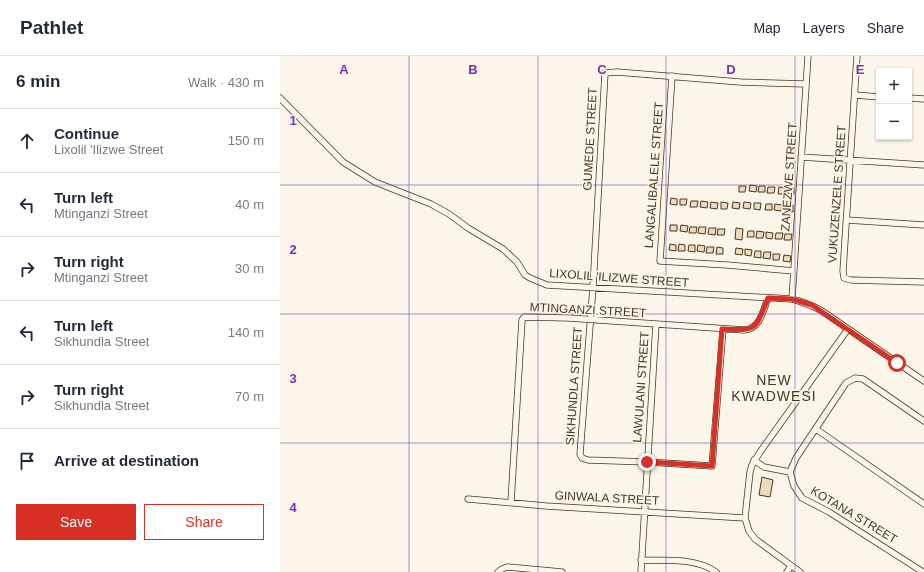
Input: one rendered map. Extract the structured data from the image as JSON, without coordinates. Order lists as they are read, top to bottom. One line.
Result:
{"streets":{"street":["GUMEDE STREET","LANGALIBALELE STREET","ZANEZWE STREET","VUKUZENZELE STREET","LIXOLIL 'ILIZWE STREET","MTINGANZI STREET","SIKHUNDLA STREET","LAWULANI STREET","GINWALA STREET","KOTANA STREET"]},"crossings":[["GUMEDE STREET","LANGALIBALELE STREET"],["GUMEDE STREET","ZANEZWE STREET"],["GUMEDE STREET","LIXOLIL 'ILIZWE STREET"],["GUMEDE STREET","SIKHUNDLA STREET"],["LANGALIBALELE STREET","ZANEZWE STREET"],["ZANEZWE STREET","LIXOLIL 'ILIZWE STREET"],["LIXOLIL 'ILIZWE STREET","MTINGANZI STREET"],["LIXOLIL 'ILIZWE STREET","SIKHUNDLA STREET"],["MTINGANZI STREET","SIKHUNDLA STREET"],["MTINGANZI STREET","LAWULANI STREET"],["MTINGANZI STREET","GINWALA STREET"],["SIKHUNDLA STREET","LAWULANI STREET"],["LAWULANI STREET","GINWALA STREET"]],"districts":["NEW KWADWESI"],"page":{"header":"Pathlet","nav":["Map","Layers","Share"],"heading":["6 min","Walk · 430 m"],"map_buttons":["+","−"],"list":[["Continue","Lixolil 'Ilizwe Street","150 m"],["Turn left","Mtinganzi Street","40 m"],["Turn right","Mtinganzi Street","30 m"],["Turn left","Sikhundla Street","140 m"],["Turn right","Sikhundla Street","70 m"],"Arrive at destination"],"buttons":["Save","Share"]},"grid":{"columns":["A","B","C","D","E"],"rows":["1","2","3","4"]}}
